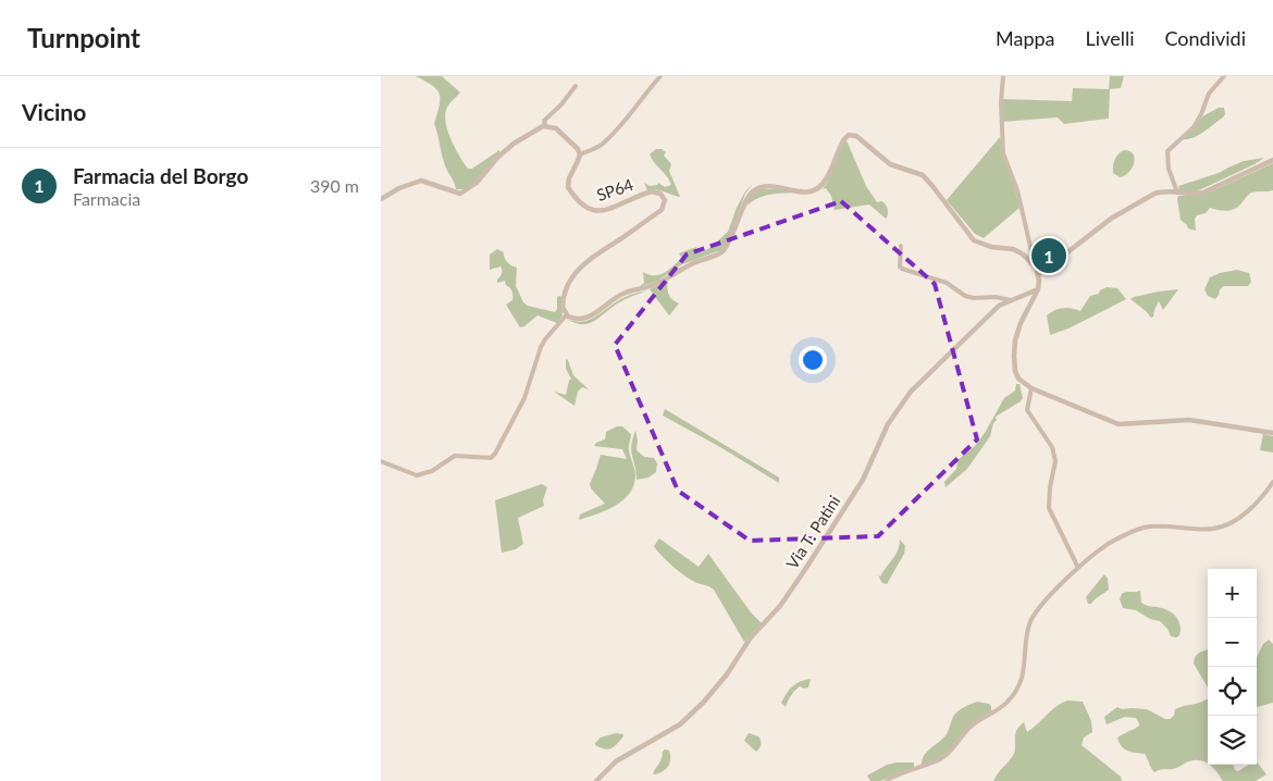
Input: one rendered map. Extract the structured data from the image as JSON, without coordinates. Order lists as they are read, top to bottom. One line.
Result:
{"streets":{"street":["SP64","Via T. Patini"]},"page":{"header":"Turnpoint","nav":["Mappa","Livelli","Condividi"],"heading":"Vicino","list":[{"mark":"1","name":"Farmacia del Borgo","note":"Farmacia","value":"390 m"}],"pins":"1","map_buttons":["+","−"]}}
